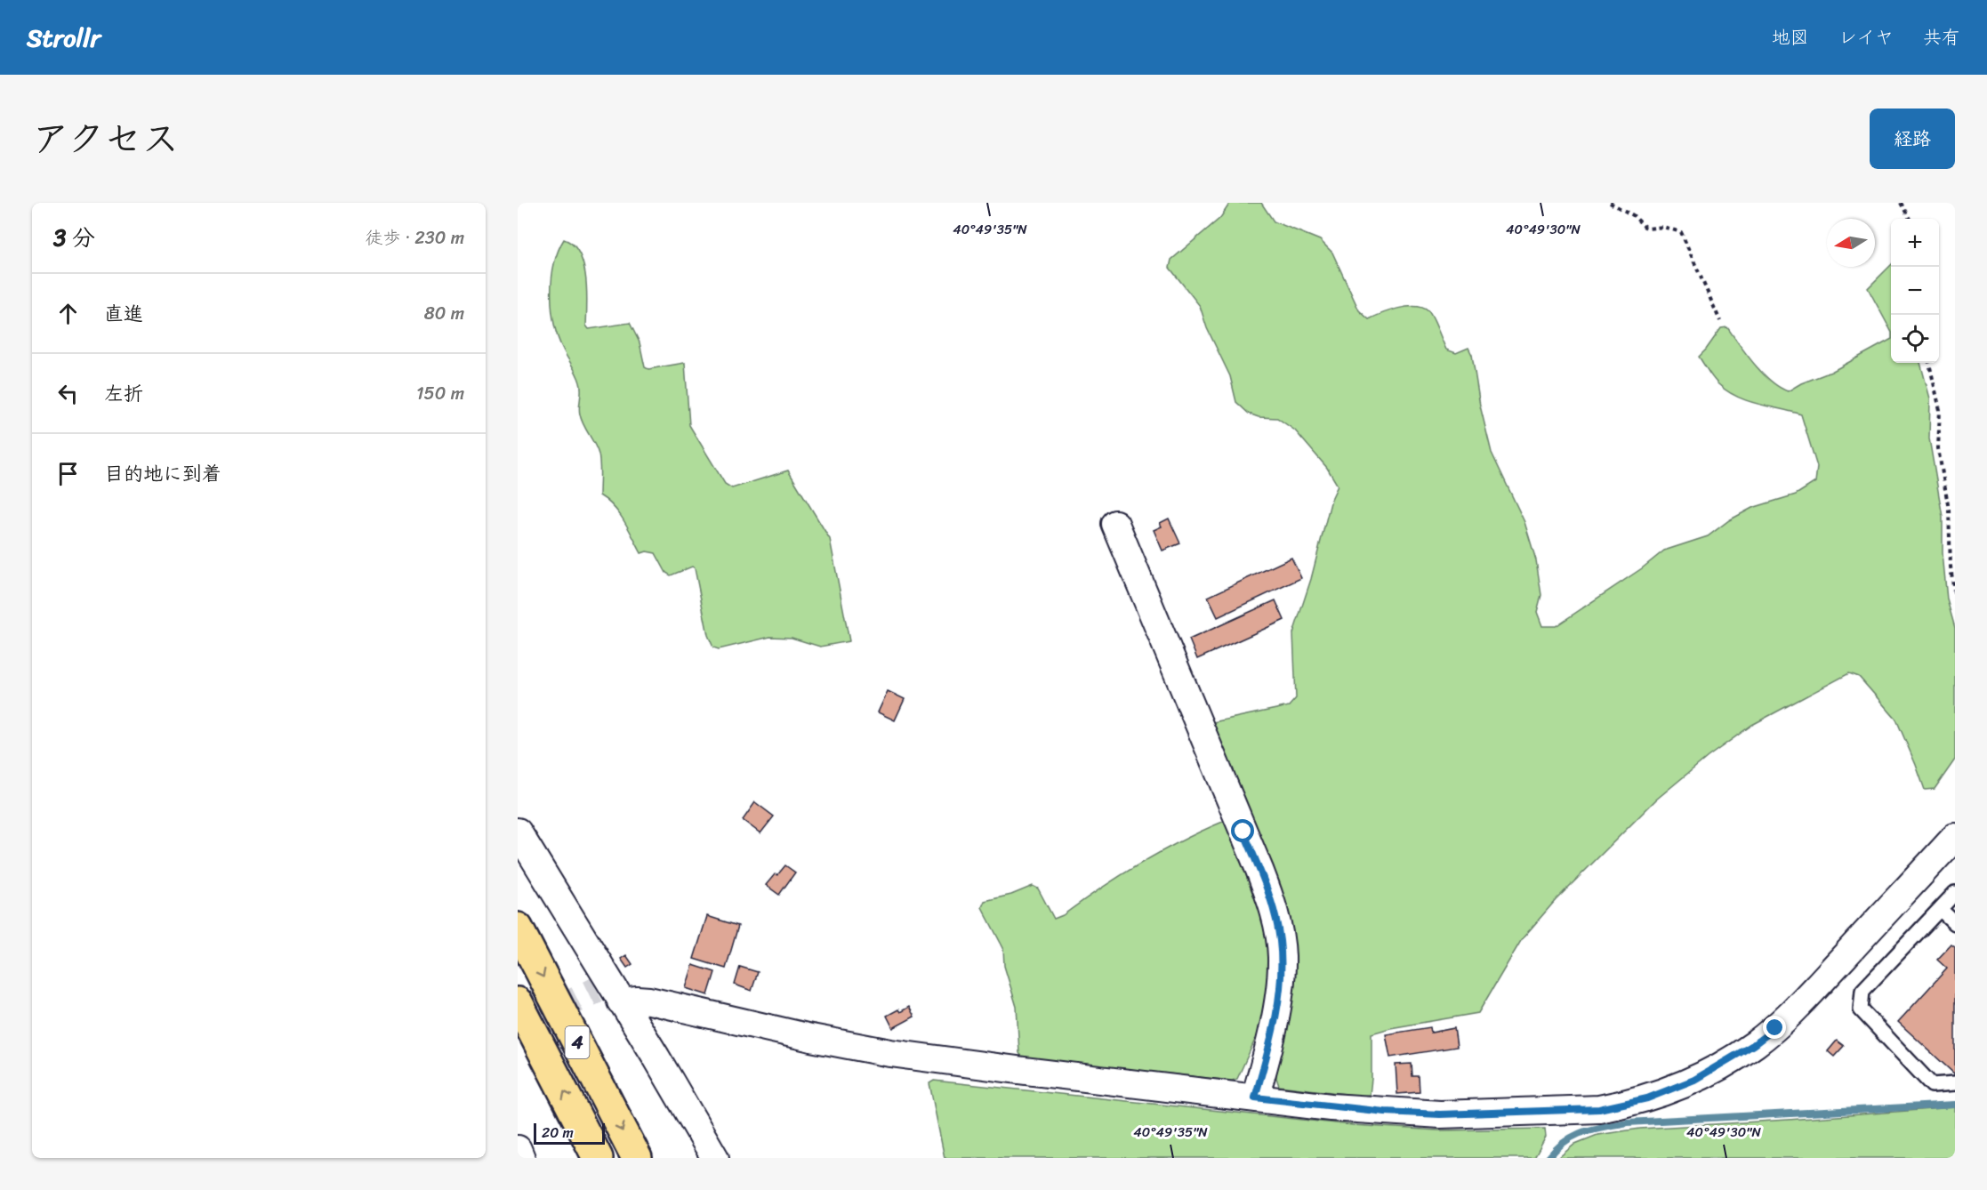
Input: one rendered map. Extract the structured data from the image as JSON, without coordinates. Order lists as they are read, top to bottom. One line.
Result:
{"streets":{"highway":["4"]},"scale_bar":"20 m","north":"left","page":{"header":"Strollr","nav":["地図","レイヤ","共有"],"title":"アクセス","buttons":"経路","heading":["3 分","徒歩 · 230 m"],"map_buttons":["+","−"],"list":[["直進","80 m"],["左折","150 m"],"目的地に到着"],"scale":"20 m"},"coordinates":["40°49'35\"N","40°49'30\"N"]}
